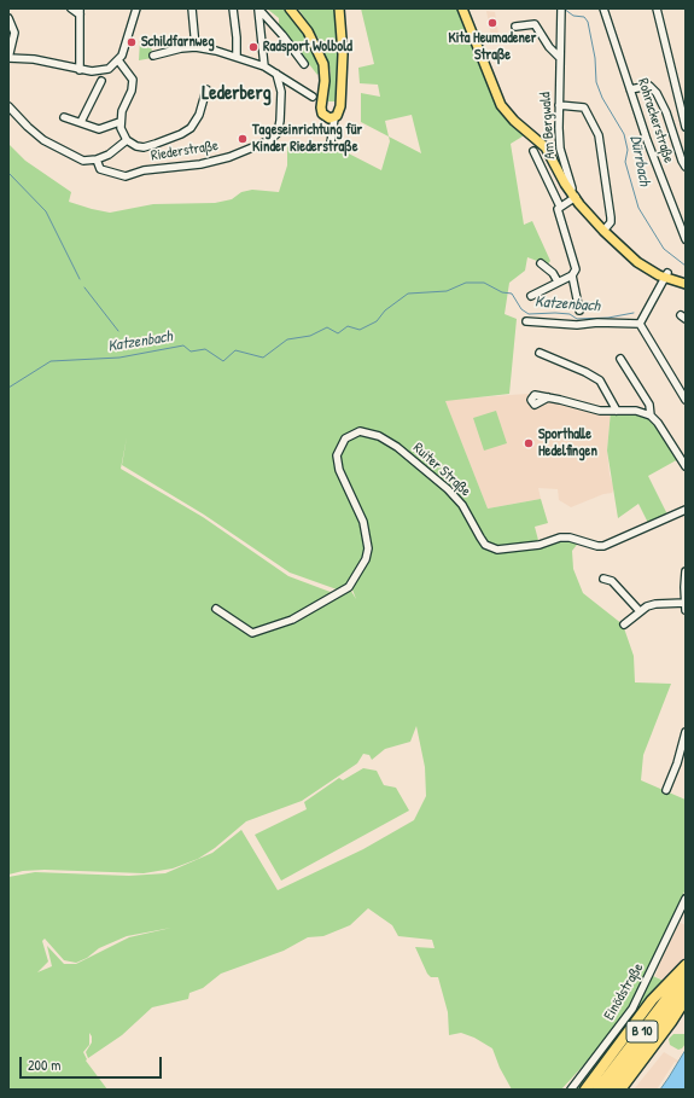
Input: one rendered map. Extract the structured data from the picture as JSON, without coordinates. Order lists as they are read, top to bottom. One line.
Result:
{"streets":{"highway":["B 10"],"street":["Rohrackerstraße","Am Bergwald","Riederstraße","Ruiter Straße","Einödstraße"]},"districts":["Lederberg"],"water":["Dürrbach","Katzenbach"],"places":["Kita Heumadener Straße","Schildfarnweg","Radsport Wolbold","Tageseinrichtung für Kinder Riederstraße","Sporthalle Hedelfingen"],"scale_bar":"200 m"}
